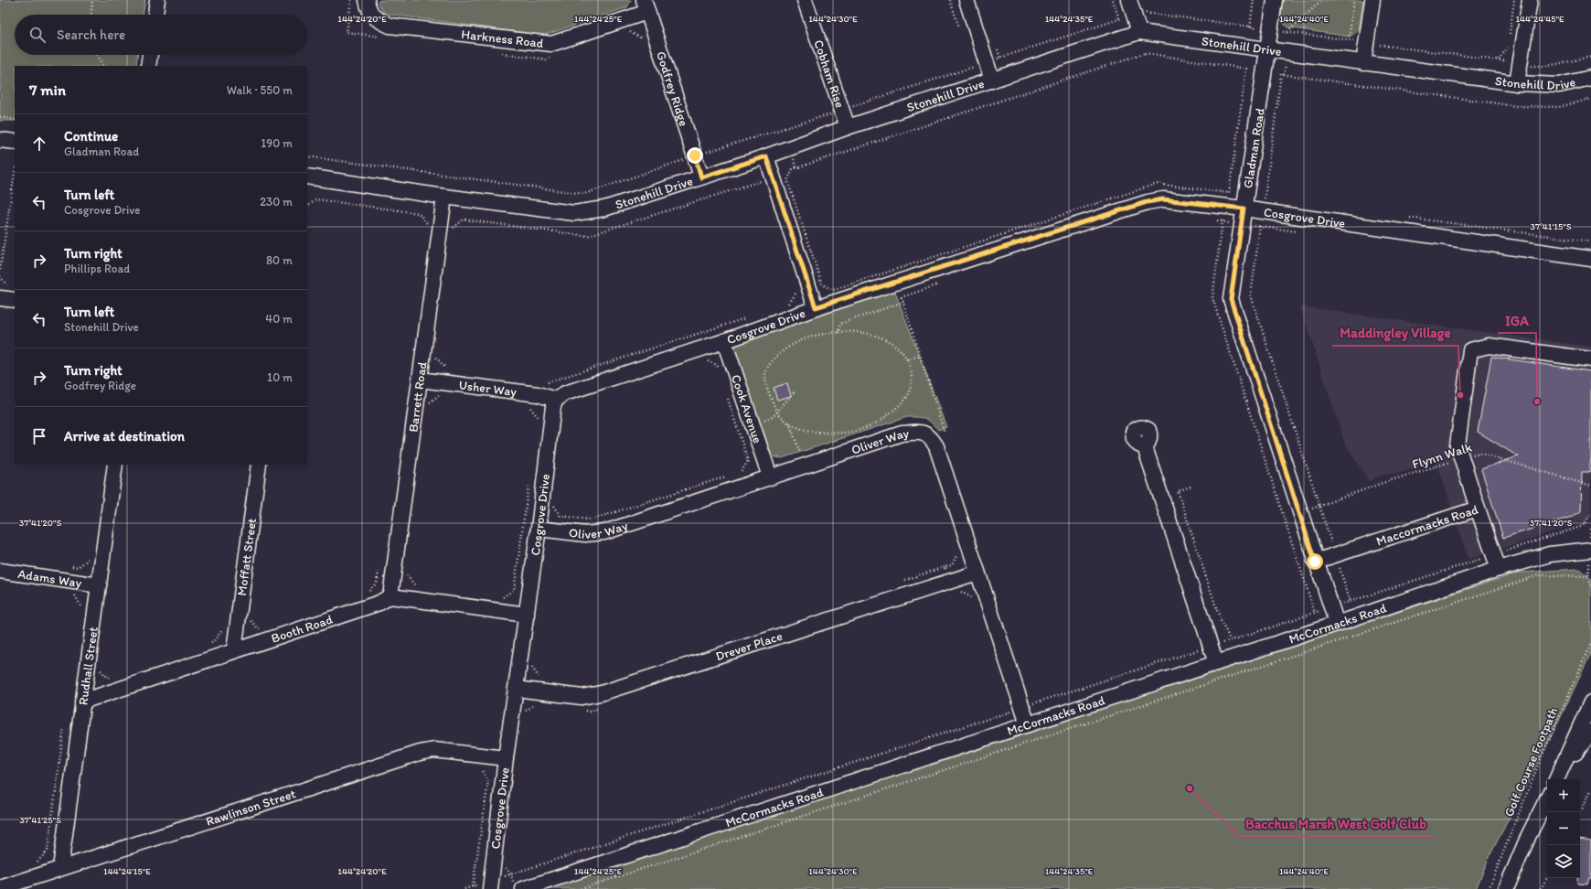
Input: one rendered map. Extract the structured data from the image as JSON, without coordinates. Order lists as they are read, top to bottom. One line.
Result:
{"streets":{"street":["Harkness Road","Stonehill Drive","Cobham Rise","Godfrey Ridge","Gladman Road","Cosgrove Drive","Usher Way","Barrett Road","Cook Avenue","Oliver Way","Maccormacks Road","Moffatt Street","Adams Way","McCormacks Road","Booth Road","Drever Place","Rudhall Street","Rawlinson Street"],"path":["Flynn Walk","Golf Course Footpath"]},"crossings":[["Harkness Road","Godfrey Ridge"],["Stonehill Drive","Cobham Rise"],["Stonehill Drive","Godfrey Ridge"],["Stonehill Drive","Gladman Road"],["Stonehill Drive","Barrett Road"],["Gladman Road","Cosgrove Drive"],["Gladman Road","Flynn Walk"],["Gladman Road","Maccormacks Road"],["Gladman Road","McCormacks Road"],["Cosgrove Drive","Usher Way"],["Cosgrove Drive","Cook Avenue"],["Cosgrove Drive","Oliver Way"],["Cosgrove Drive","Drever Place"],["Cosgrove Drive","Rawlinson Street"],["Usher Way","Barrett Road"],["Barrett Road","Booth Road"],["Cook Avenue","Oliver Way"],["Oliver Way","McCormacks Road"],["Oliver Way","Drever Place"],["Maccormacks Road","McCormacks Road"],["Moffatt Street","Booth Road"],["Adams Way","Rudhall Street"],["Booth Road","Rudhall Street"],["Rudhall Street","Rawlinson Street"]],"places":["Maddingley Village","IGA","Bacchus Marsh West Golf Club"],"page":{"search":"Search here","heading":["7 min","Walk · 550 m"],"list":[["Continue","Gladman Road","190 m"],["Turn left","Cosgrove Drive","230 m"],["Turn right","Phillips Road","80 m"],["Turn left","Stonehill Drive","40 m"],["Turn right","Godfrey Ridge","10 m"],"Arrive at destination"],"map_buttons":["+","−"]},"coordinates":["144°24'20\"E","144°24'25\"E","144°24'30\"E","144°24'35\"E","144°24'40\"E","144°24'45\"E","37°41'15\"S","37°41'20\"S","37°41'25\"S","144°24'15\"E"]}
